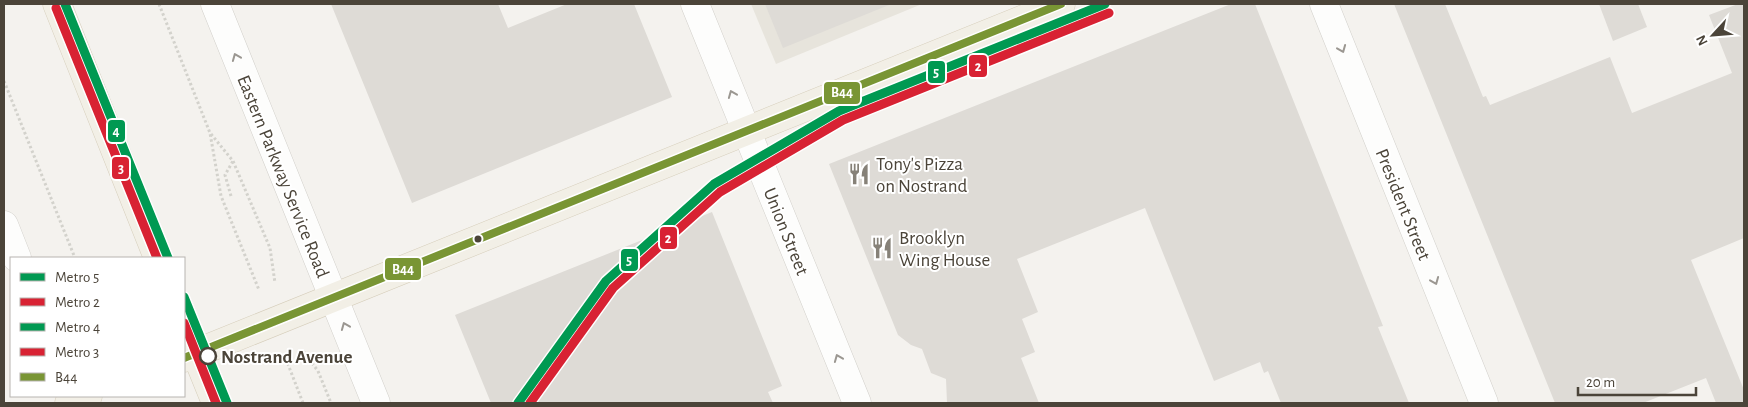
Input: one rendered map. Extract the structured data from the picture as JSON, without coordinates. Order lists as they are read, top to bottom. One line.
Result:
{"streets":{"street":["Eastern Parkway Service Road","President Street","Union Street"]},"one_way":["Eastern Parkway Service Road","President Street","Union Street"],"places":{"restaurant":["Tony's Pizza on Nostrand","Brooklyn Wing House"],"other":["Nostrand Avenue"]},"lines":["metro line 5","metro line 4","transit line B44","metro line 3","metro line 2"],"legend":["Metro 5","Metro 2","Metro 4","Metro 3","B44"],"scale_bar":"20 m","north":"bottom left"}
